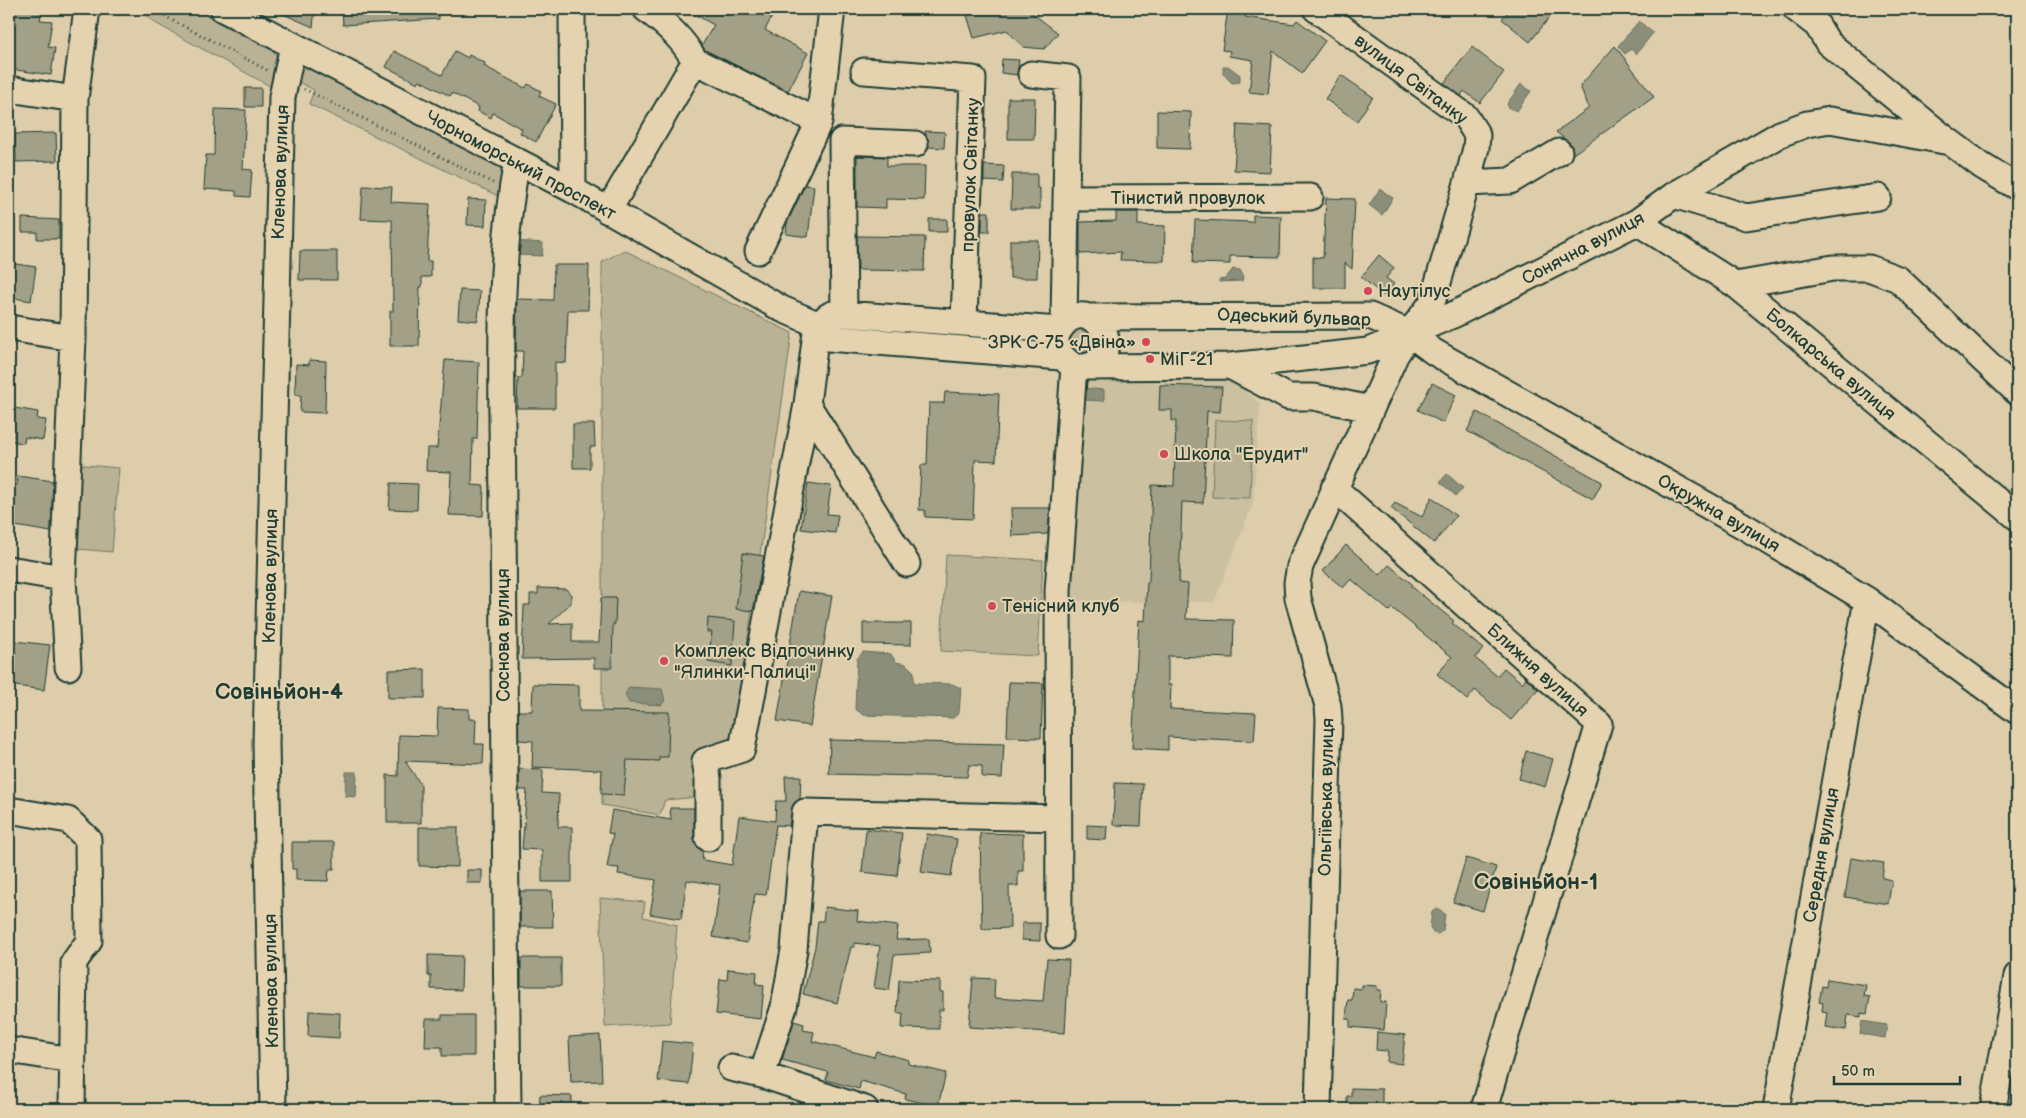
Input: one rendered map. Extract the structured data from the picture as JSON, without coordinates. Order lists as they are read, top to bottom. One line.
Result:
{"streets":{"street":["вулиця Світанку","Чорноморський проспект","Кленова вулиця","провулок Світанку","Тінистий провулок","Сонячна вулиця","Одеський бульвар","Болкарська вулиця","Окружна вулиця","Соснова вулиця","Ближня вулиця","Ольгіївська вулиця","Середня вулиця"]},"crossings":[["вулиця Світанку","Сонячна вулиця"],["вулиця Світанку","Одеський бульвар"],["вулиця Світанку","Окружна вулиця"],["вулиця Світанку","Ольгіївська вулиця"],["Чорноморський проспект","Кленова вулиця"],["Чорноморський проспект","Одеський бульвар"],["Чорноморський проспект","Соснова вулиця"],["провулок Світанку","Одеський бульвар"],["Сонячна вулиця","Одеський бульвар"],["Сонячна вулиця","Болкарська вулиця"],["Сонячна вулиця","Окружна вулиця"],["Сонячна вулиця","Ольгіївська вулиця"],["Одеський бульвар","Окружна вулиця"],["Одеський бульвар","Ольгіївська вулиця"],["Окружна вулиця","Ольгіївська вулиця"],["Окружна вулиця","Середня вулиця"],["Ближня вулиця","Ольгіївська вулиця"]],"districts":["Совіньйон-4","Совіньйон-1"],"places":["Наутілус","ЗРК С-75 «Двіна»","МіГ-21","Школа \"Ерудит\"","Тенісний клуб","Комплекс Відпочинку \"Ялинки-Палиці\""],"scale_bar":"50 m"}
